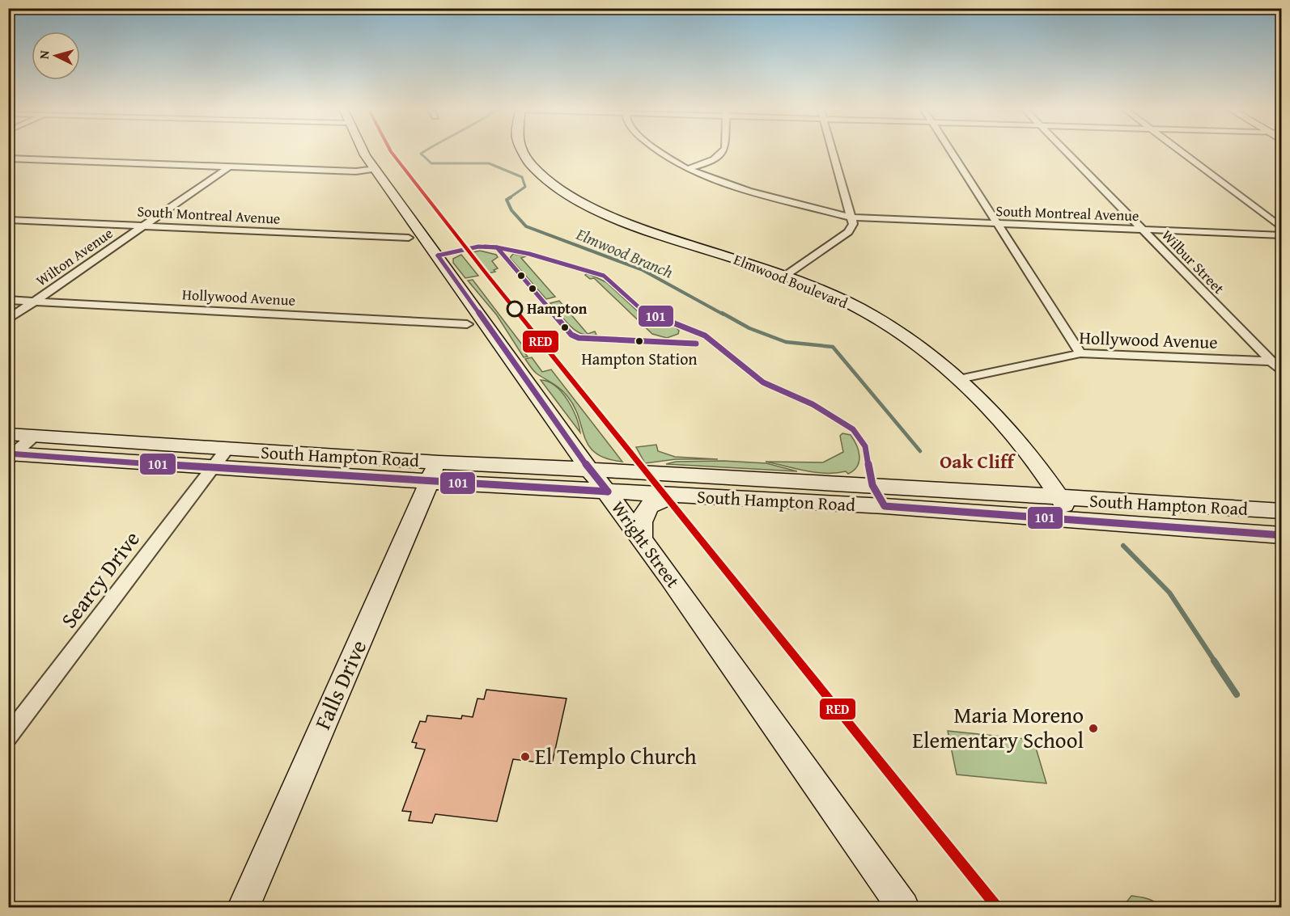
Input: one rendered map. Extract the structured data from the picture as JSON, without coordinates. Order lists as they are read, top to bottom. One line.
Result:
{"streets":{"street":["South Montreal Avenue","Wilton Avenue","Wilbur Street","Elmwood Boulevard","Hollywood Avenue","South Hampton Road","Wright Street","Searcy Drive","Falls Drive"]},"crossings":[["South Montreal Avenue","Wilton Avenue"],["South Montreal Avenue","Wilbur Street"],["Wilton Avenue","Hollywood Avenue"],["Wilbur Street","Hollywood Avenue"],["Elmwood Boulevard","Hollywood Avenue"],["Elmwood Boulevard","South Hampton Road"],["South Hampton Road","Wright Street"],["South Hampton Road","Searcy Drive"],["South Hampton Road","Falls Drive"]],"districts":["Oak Cliff"],"water":["Elmwood Branch"],"places":["Hampton","Hampton Station","Maria Moreno Elementary School","El Templo Church"],"lines":["transit line RED","transit line 101"],"north":"left"}
